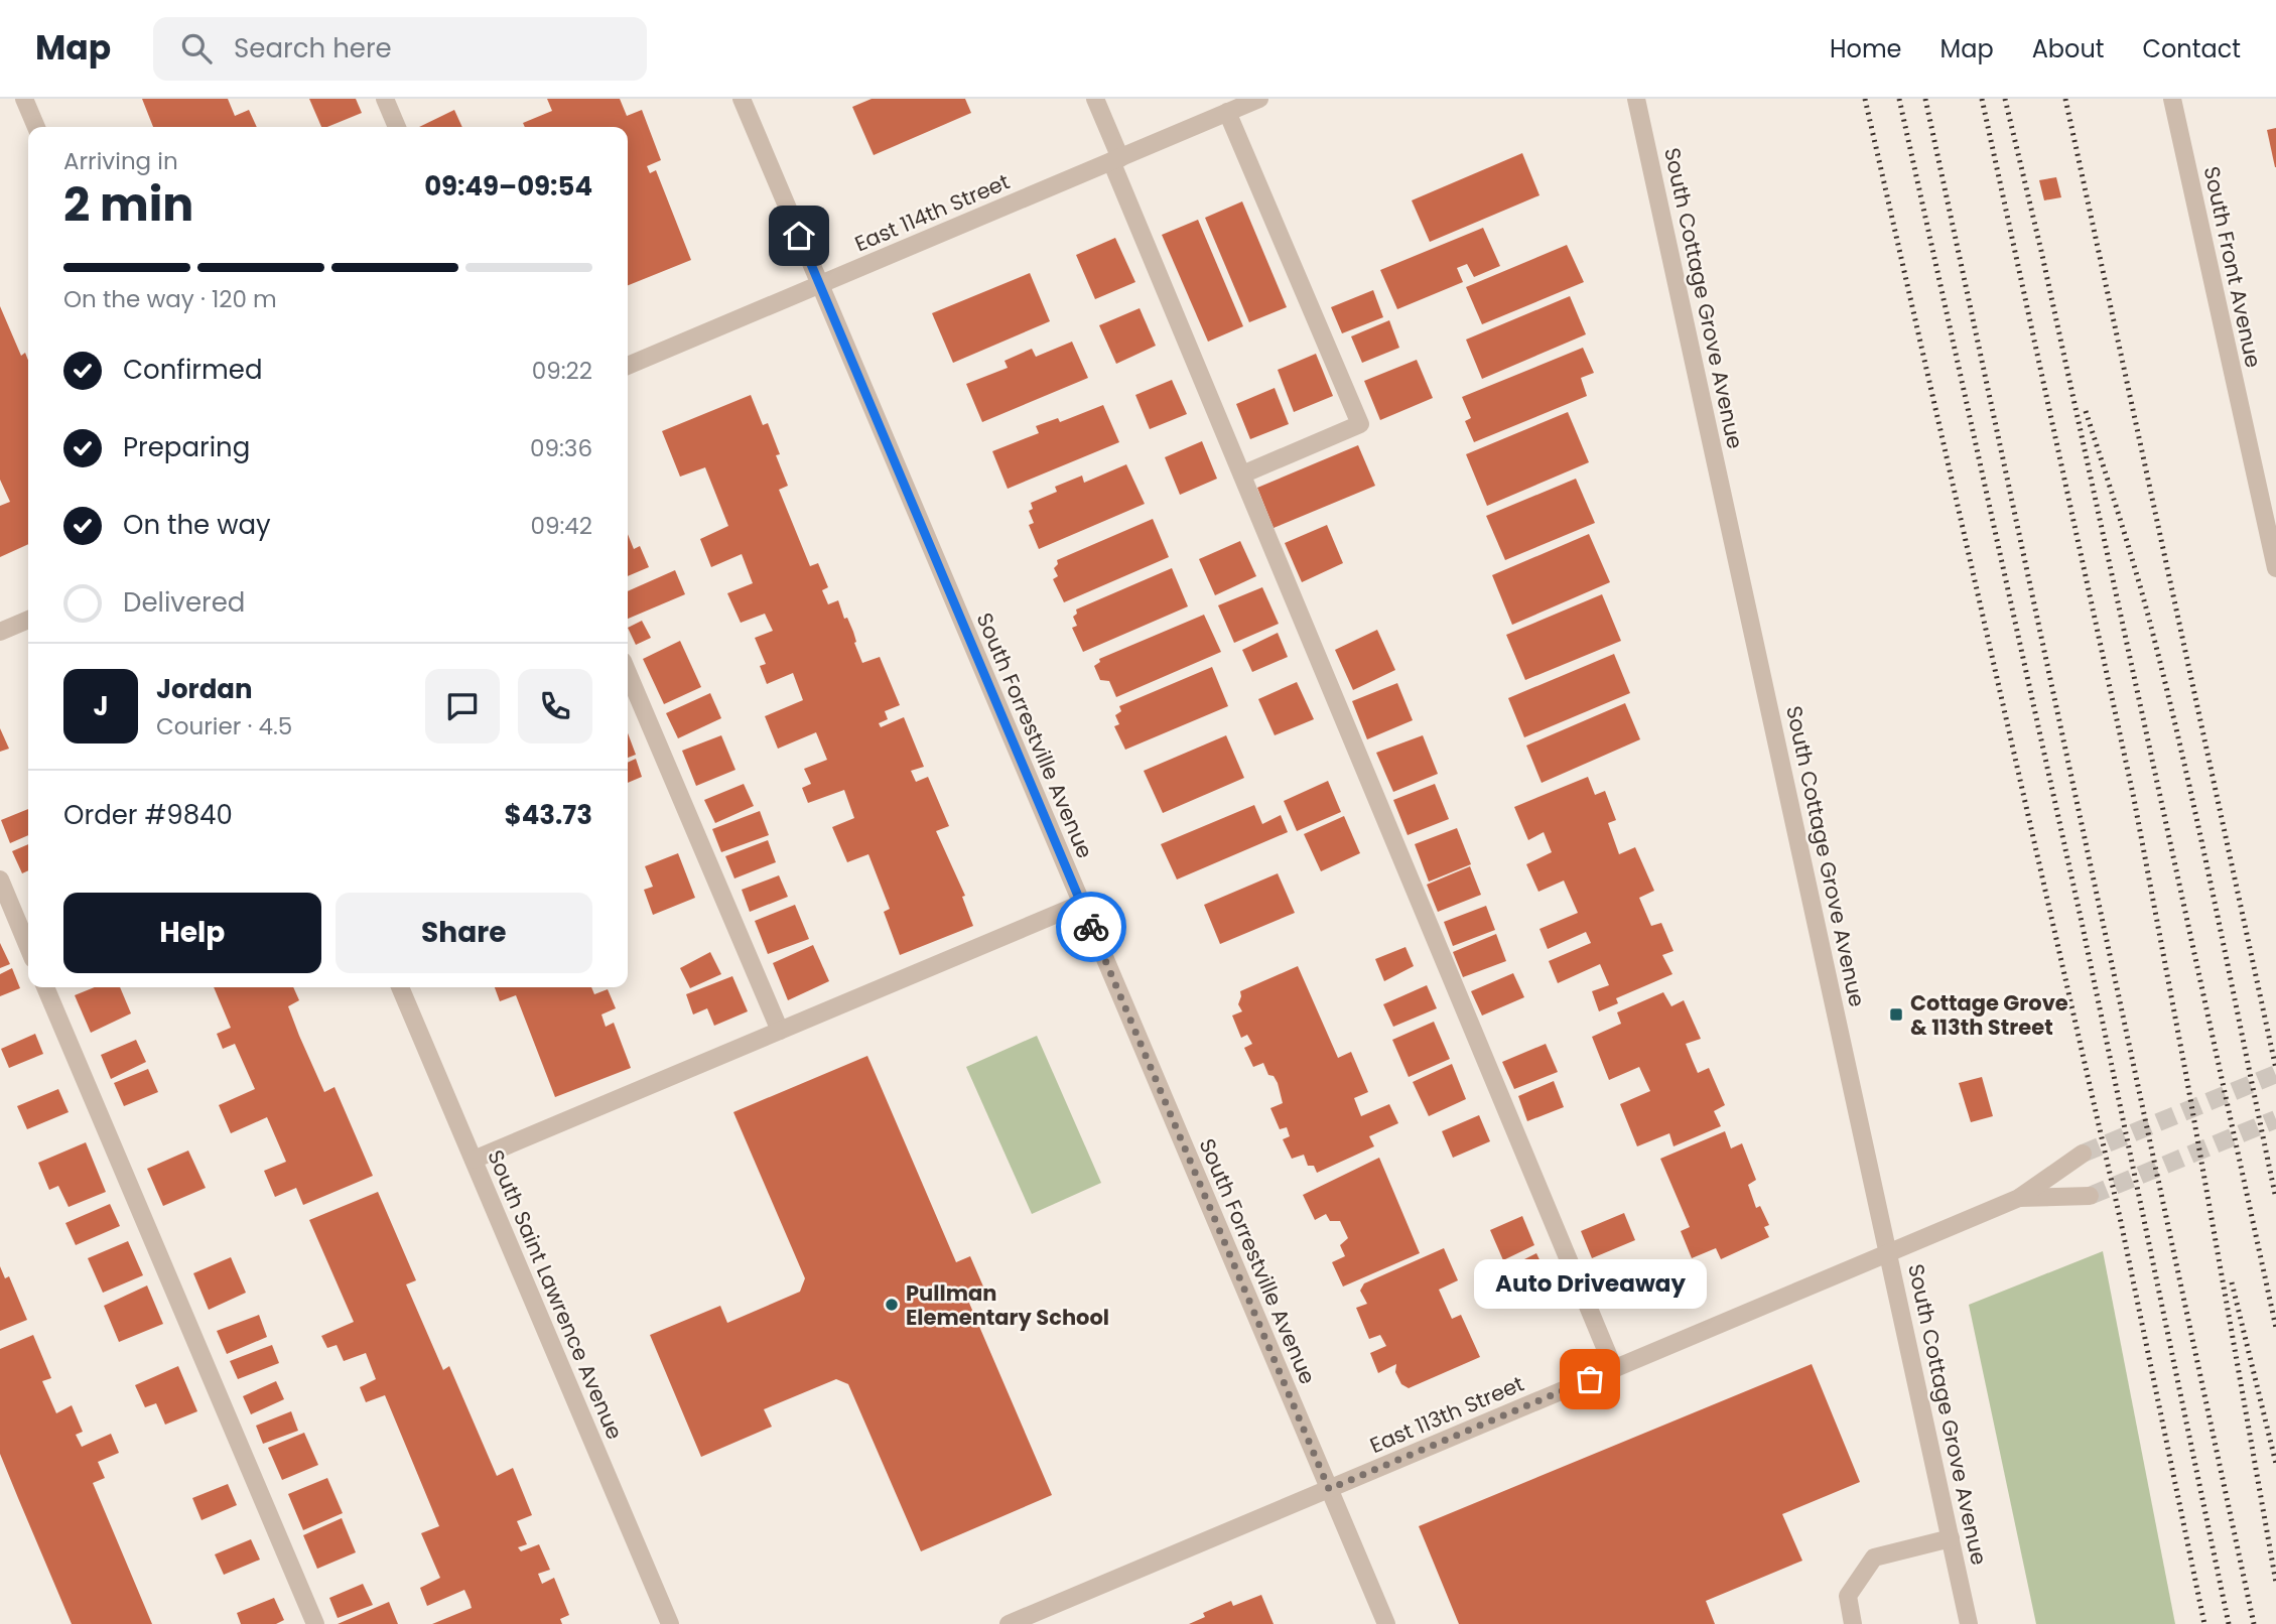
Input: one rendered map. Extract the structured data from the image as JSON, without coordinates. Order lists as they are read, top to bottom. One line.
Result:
{"streets":{"street":["East 114th Street","South Front Avenue","South Cottage Grove Avenue","South Forrestville Avenue","South Saint Lawrence Avenue","East 113th Street"]},"crossings":[["East 114th Street","South Forrestville Avenue"],["South Cottage Grove Avenue","East 113th Street"],["South Forrestville Avenue","East 113th Street"]],"places":{"transit":["Cottage Grove & 113th Street"],"other":["Pullman Elementary School","Auto Driveaway"]},"page":{"header":"Map","search":"Search here","nav":["Home","Map","About","Contact"],"heading":["2 min","Arriving in","09:49–09:54"],"panel":["Jordan","Courier · 4.5","Order #9840","$43.73"],"bar":"On the way · 120 m","list":[["Confirmed","09:22"],["Preparing","09:36"],["On the way","09:42"],"Delivered"],"round":"J","buttons":["Help","Share"],"bubble":"Auto Driveaway"}}
